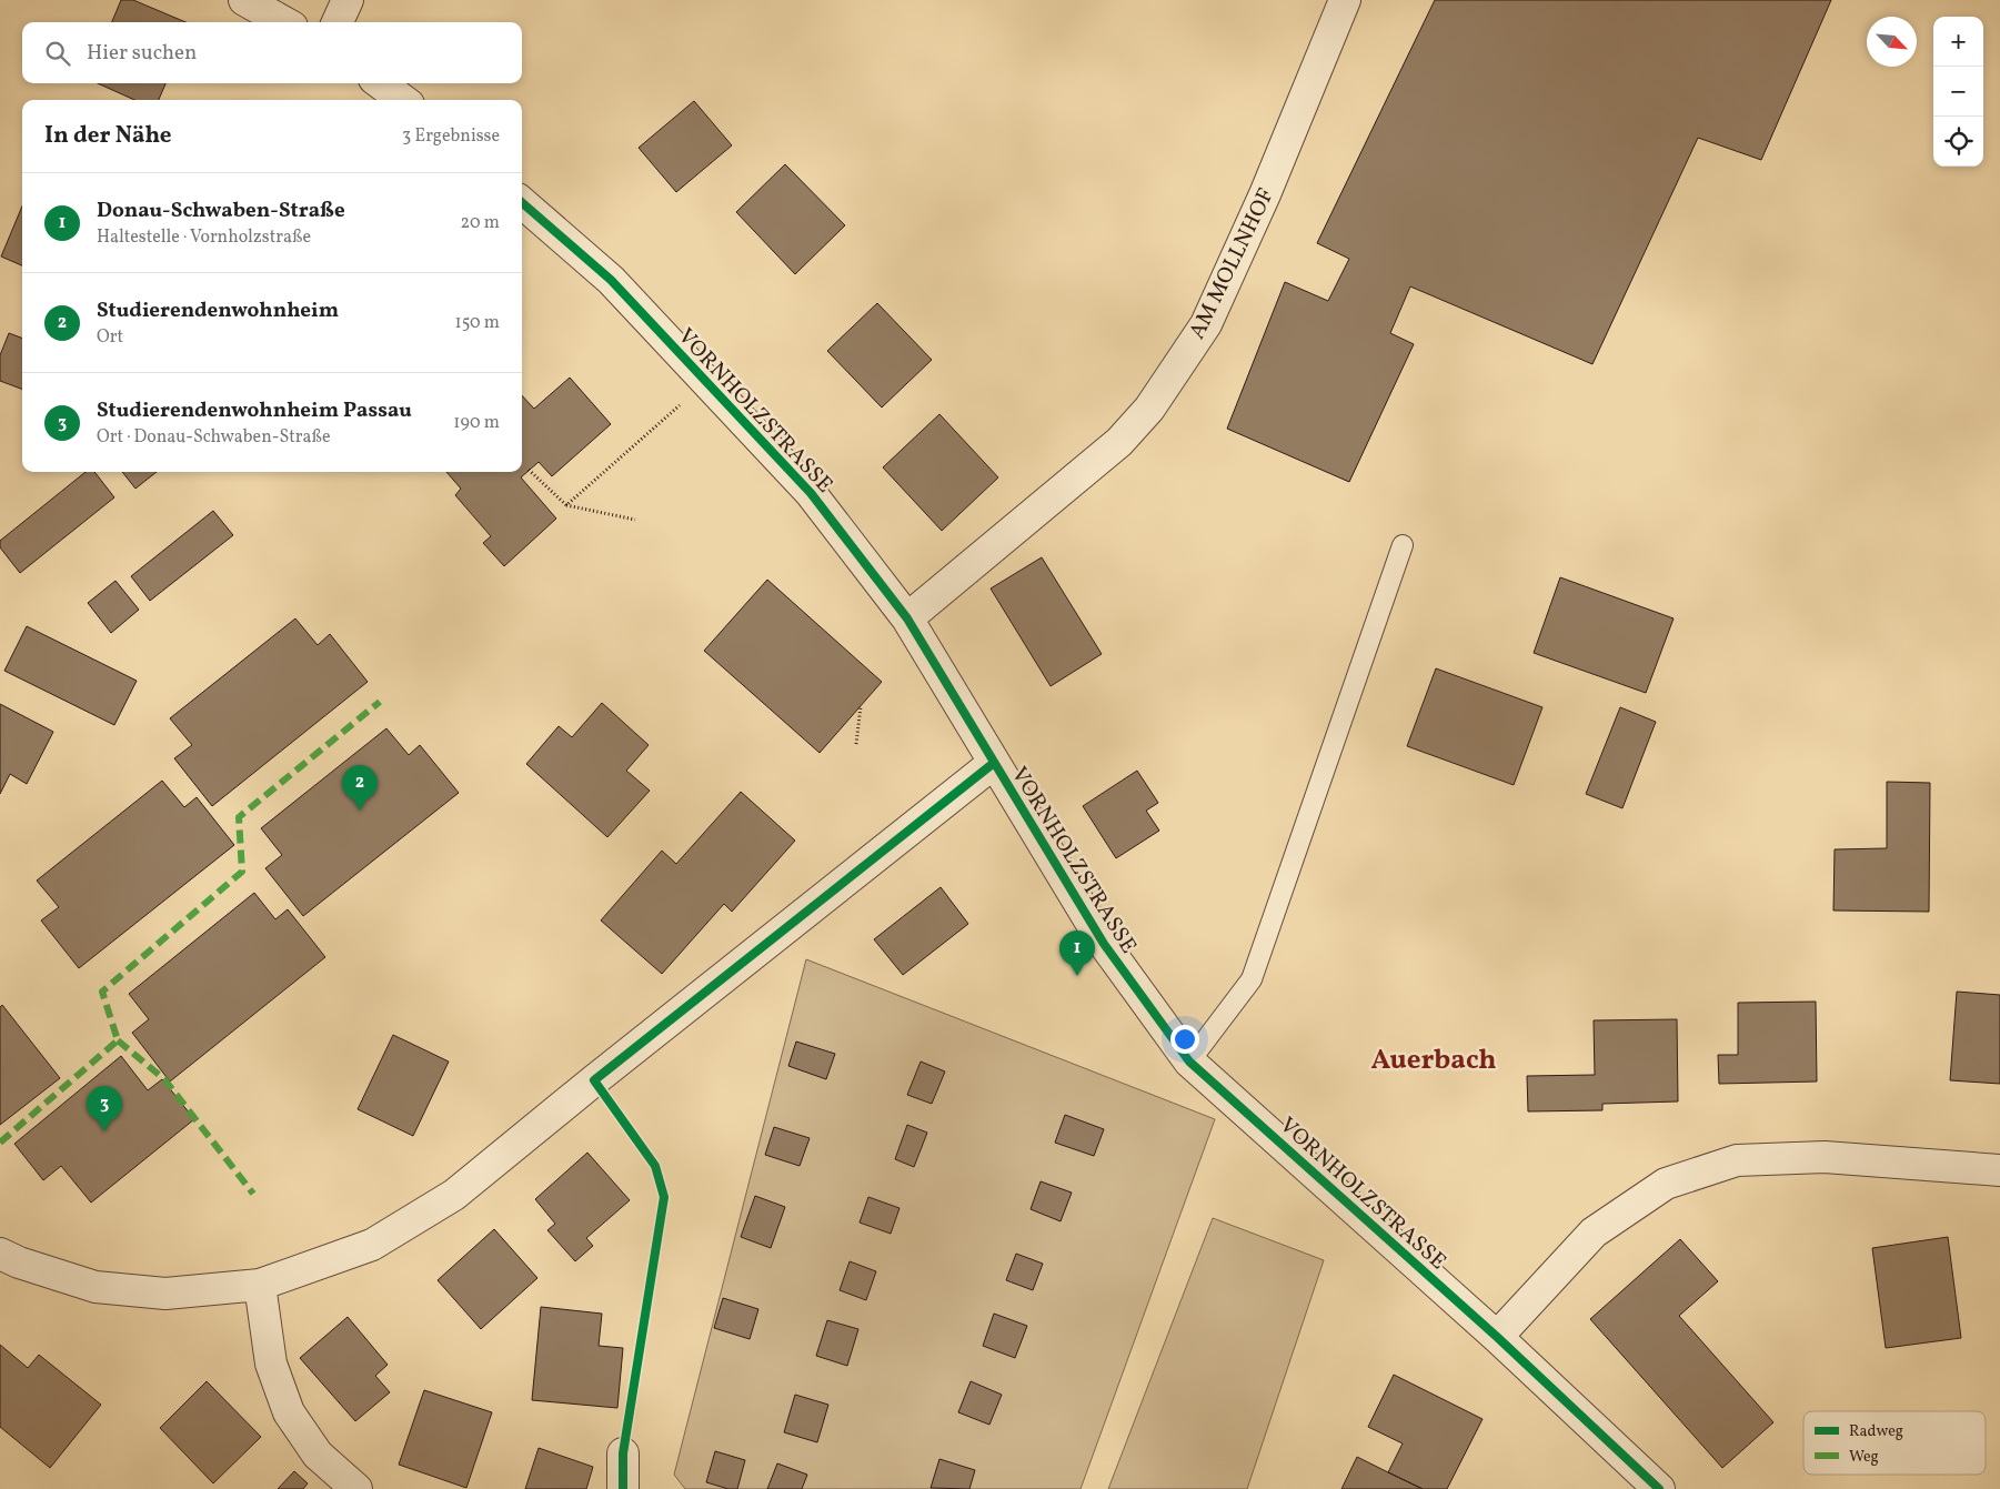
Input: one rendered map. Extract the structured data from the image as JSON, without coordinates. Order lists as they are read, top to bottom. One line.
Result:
{"streets":{"street":["AM MOLLNHOF","VORNHOLZSTRASSE"]},"crossings":[["AM MOLLNHOF","VORNHOLZSTRASSE"]],"districts":["Auerbach"],"legend":["Radweg","Weg"],"north":"bottom right","page":{"map_buttons":["+","−"],"search":"Hier suchen","heading":["In der Nähe","3 Ergebnisse"],"list":[{"mark":"1","name":"Donau-Schwaben-Straße","note":"Haltestelle · Vornholzstraße","value":"20 m"},{"mark":"2","name":"Studierendenwohnheim","note":"Ort","value":"150 m"},{"mark":"3","name":"Studierendenwohnheim Passau","note":"Ort · Donau-Schwaben-Straße","value":"190 m"}],"pins":["2","1","3"]}}
